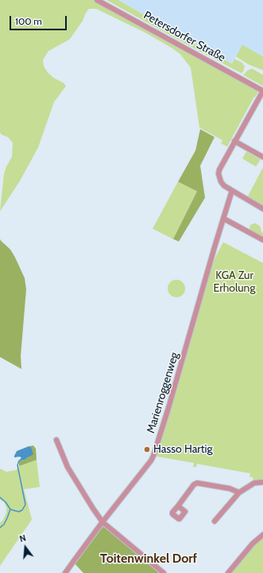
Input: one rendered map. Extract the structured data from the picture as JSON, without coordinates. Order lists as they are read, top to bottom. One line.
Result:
{"streets":{"street":["Petersdorfer Straße","Marienroggenweg"]},"districts":["Toitenwinkel Dorf"],"parks":["KGA Zur Erholung"],"places":["Hasso Hartig"],"scale_bar":"100 m","north":"top"}
